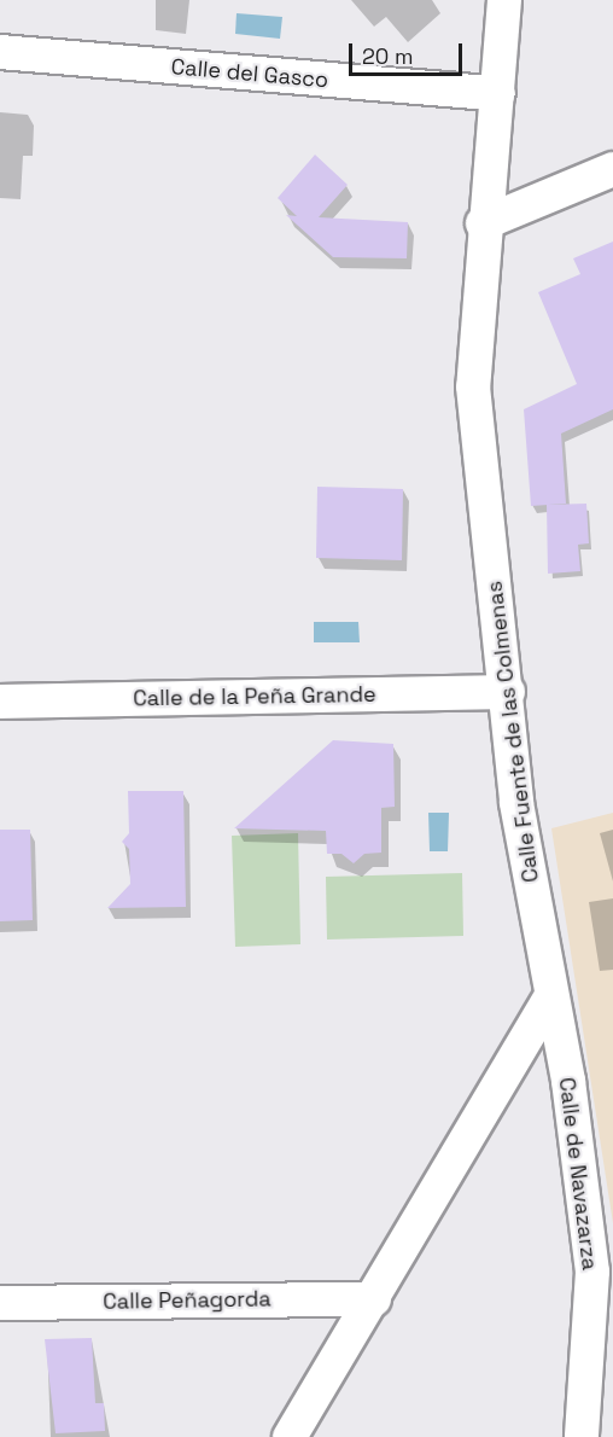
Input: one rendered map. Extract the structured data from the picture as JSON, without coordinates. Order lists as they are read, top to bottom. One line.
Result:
{"streets":{"street":["Calle del Gasco","Calle de la Peña Grande","Calle Fuente de las Colmenas","Calle de Navazarza","Calle Peñagorda"]},"crossings":[["Calle del Gasco","Calle Fuente de las Colmenas"],["Calle de la Peña Grande","Calle Fuente de las Colmenas"],["Calle Fuente de las Colmenas","Calle de Navazarza"]],"scale_bar":"20 m"}
